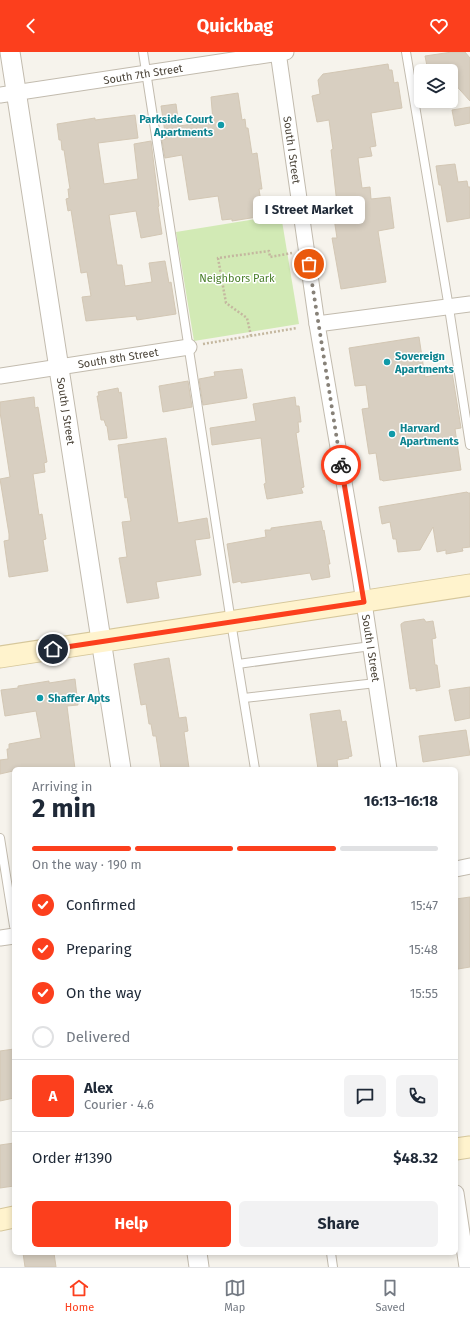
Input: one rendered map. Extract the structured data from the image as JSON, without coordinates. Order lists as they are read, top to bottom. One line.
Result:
{"streets":{"street":["South 7th Street","South I Street","South 8th Street","South J Street"]},"crossings":[["South 7th Street","South I Street"],["South 7th Street","South J Street"],["South 8th Street","South J Street"]],"parks":["Neighbors Park"],"places":["Parkside Court Apartments","I Street Market","Sovereign Apartments","Harvard Apartments","Shaffer Apts"],"page":{"header":"Quickbag","bubble":"I Street Market","heading":["2 min","Arriving in","16:13–16:18"],"panel":["Alex","Courier · 4.6","Order #1390","$48.32"],"bar":"On the way · 190 m","list":[["Confirmed","15:47"],["Preparing","15:48"],["On the way","15:55"],"Delivered"],"round":"A","buttons":["Help","Share"],"tabs":["Home","Map","Saved"]}}
